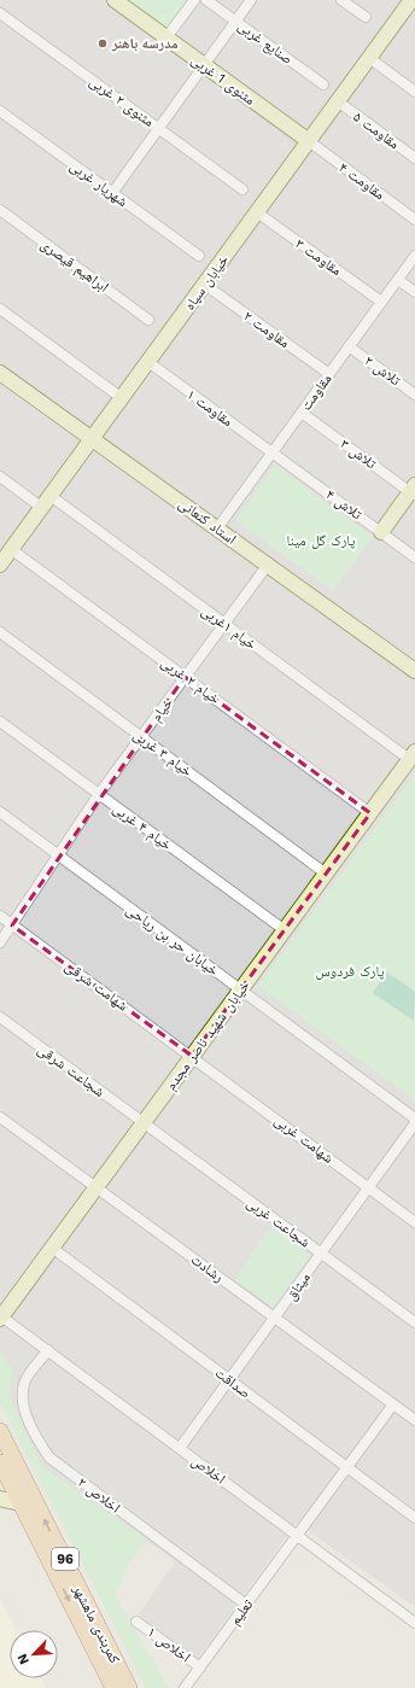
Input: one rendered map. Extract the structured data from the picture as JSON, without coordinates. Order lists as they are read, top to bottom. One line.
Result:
{"streets":{"main road":["96","کمربندی ماهشهر"],"street":["صنایع غربی","مثنوی 1 غربی","مثنوی ۲ غربی","مقاومت ۵","مقاومت ۴","شهریار غربی","مقاومت ۳","ابراهیم قیصری","خیابان سپاه","مقاومت ۲","تلاش ۲","مقاومت","مقاومت ۱","تلاش ۳","تلاش ۴","استاد کنعانی","خیام ۱غربی","خیام ۲ غربی","خیام","خیام ۳ غربی","خیام ۴ غربی","خیابان حر بن ریاحی","شهامت شرقی","خیابان شهید ناصر مجدم","شجاعت شرقی","شهامت غربی","شجاعت غربی","رشادت","میثاق","صداقت","اخلاص","اخلاص ۲","تعلیم","اخلاص ۱"]},"crossings":[["مثنوی 1 غربی","مقاومت ۴"],["مثنوی 1 غربی","خیابان سپاه"],["مقاومت ۵","خیابان سپاه"],["مقاومت ۴","خیابان سپاه"],["مقاومت ۳","خیابان سپاه"],["مقاومت ۳","مقاومت"],["خیابان سپاه","مقاومت ۲"],["خیابان سپاه","مقاومت ۱"],["خیابان سپاه","استاد کنعانی"],["خیابان سپاه","خیام ۱غربی"],["خیابان سپاه","خیام ۲ غربی"],["مقاومت ۲","مقاومت"],["تلاش ۲","مقاومت"],["مقاومت","مقاومت ۱"],["مقاومت","تلاش ۳"],["مقاومت","تلاش ۴"],["مقاومت","استاد کنعانی"],["مقاومت ۱","تلاش ۴"],["استاد کنعانی","خیام"],["خیام ۱غربی","خیام"],["خیام ۱غربی","خیابان شهید ناصر مجدم"],["خیام ۲ غربی","خیام"],["خیام ۲ غربی","خیابان شهید ناصر مجدم"],["خیام","خیام ۳ غربی"],["خیام","خیام ۴ غربی"],["خیام","خیابان حر بن ریاحی"],["خیام","شهامت شرقی"],["خیام ۳ غربی","خیابان شهید ناصر مجدم"],["خیام ۴ غربی","خیابان شهید ناصر مجدم"],["خیابان حر بن ریاحی","خیابان شهید ناصر مجدم"],["شهامت شرقی","خیابان شهید ناصر مجدم"],["شهامت شرقی","شهامت غربی"],["خیابان شهید ناصر مجدم","شجاعت شرقی"],["خیابان شهید ناصر مجدم","شهامت غربی"],["خیابان شهید ناصر مجدم","شجاعت غربی"],["خیابان شهید ناصر مجدم","رشادت"],["خیابان شهید ناصر مجدم","صداقت"],["خیابان شهید ناصر مجدم","اخلاص"],["شجاعت شرقی","شجاعت غربی"],["شهامت غربی","میثاق"],["شجاعت غربی","میثاق"],["رشادت","میثاق"],["رشادت","تعلیم"],["میثاق","صداقت"],["میثاق","اخلاص"],["صداقت","تعلیم"],["اخلاص","اخلاص ۲"],["اخلاص","تعلیم"],["اخلاص ۲","تعلیم"],["تعلیم","اخلاص ۱"]],"parks":["پارک گل مینا","پارک فردوس"],"places":["مدرسه باهنر"],"north":"bottom left"}
